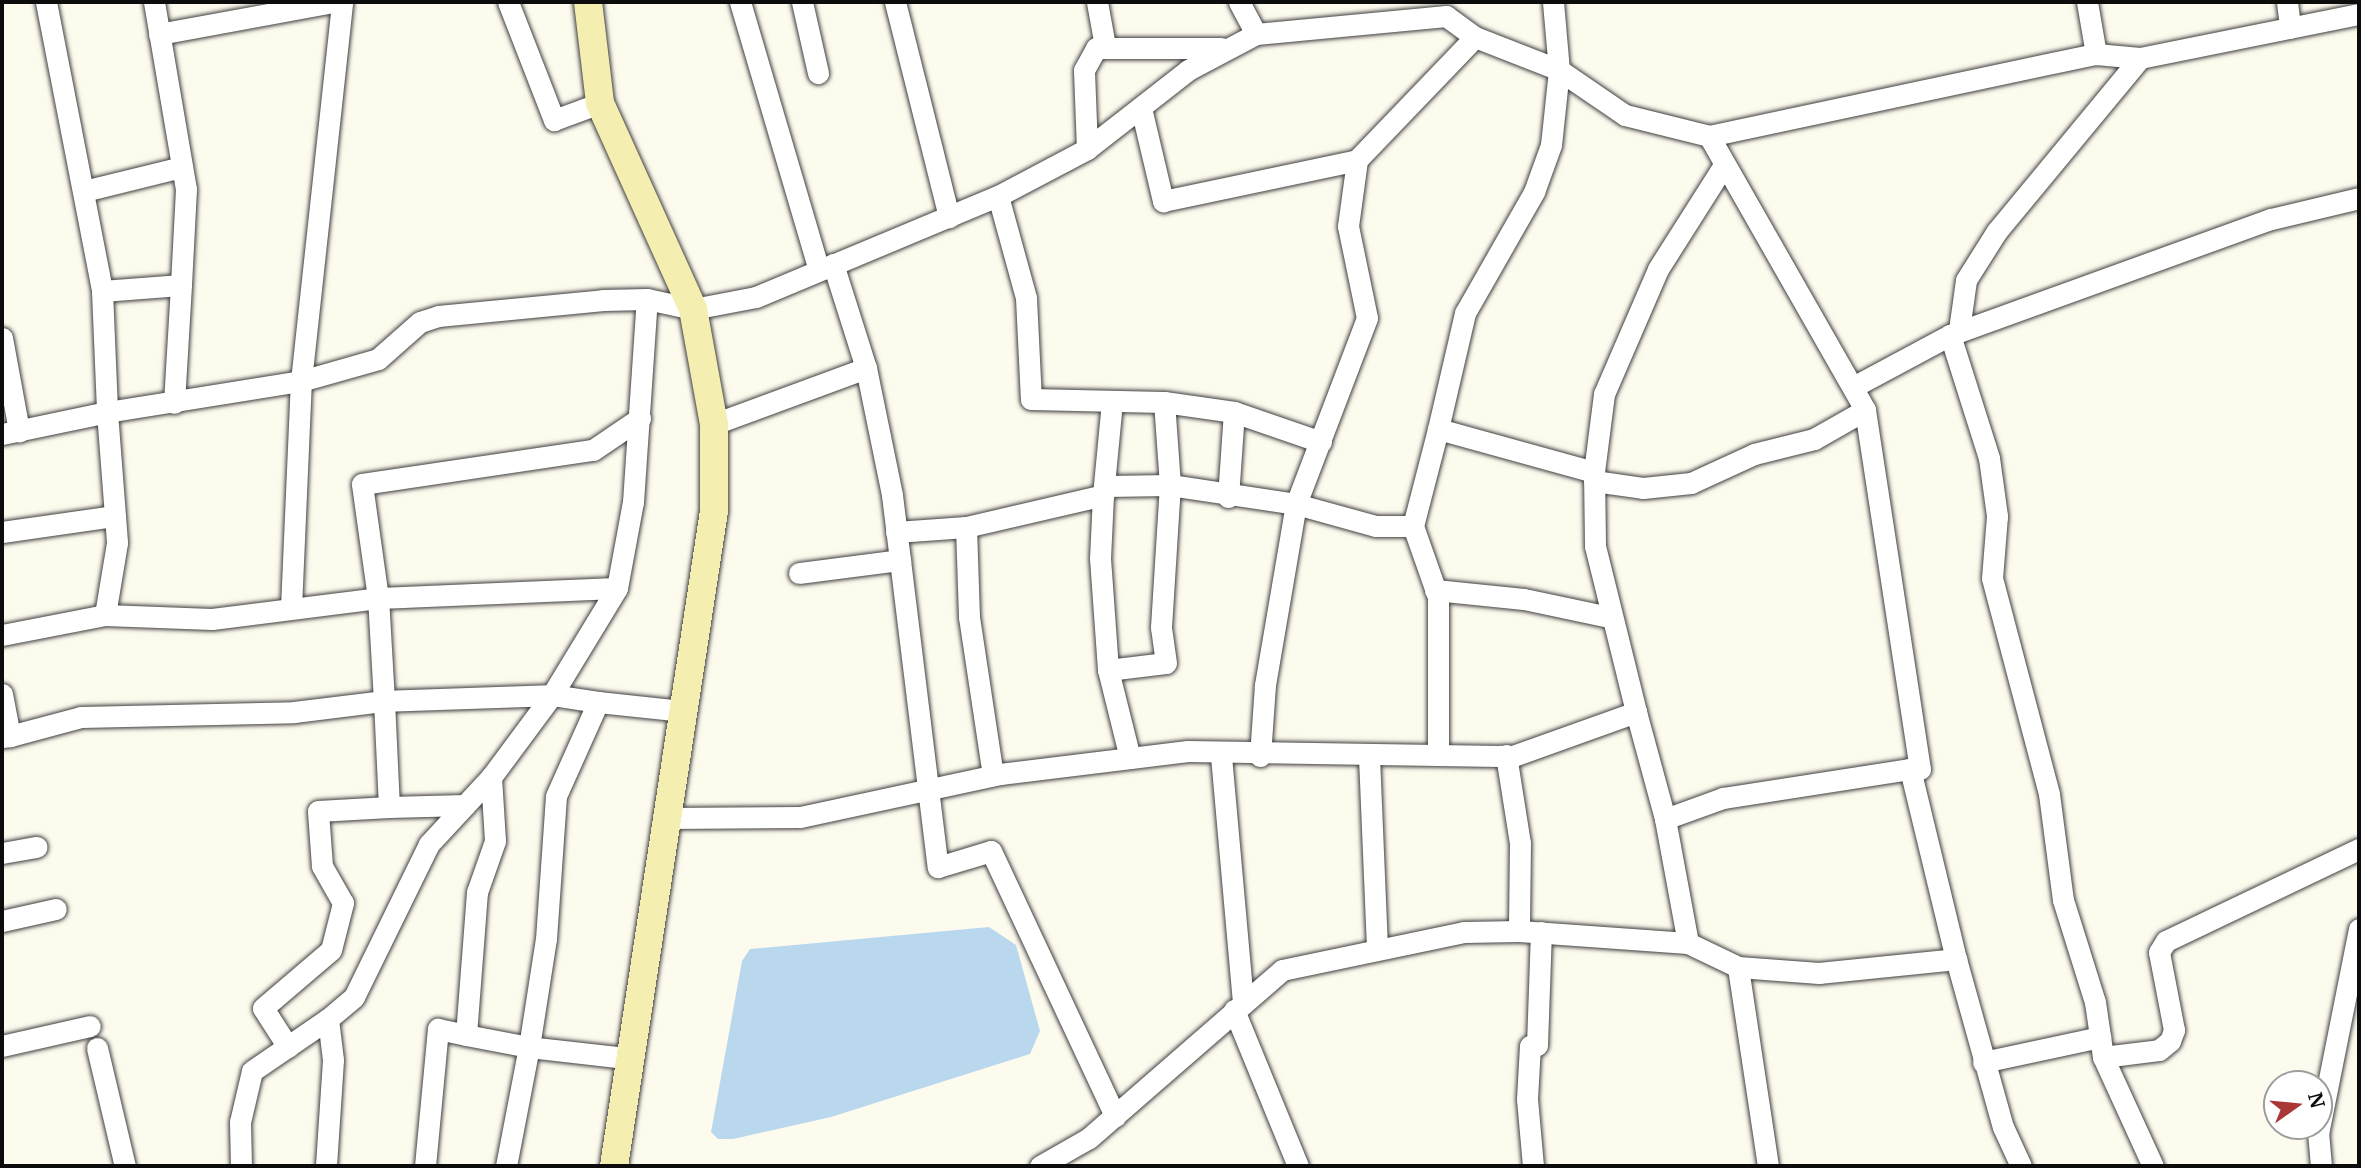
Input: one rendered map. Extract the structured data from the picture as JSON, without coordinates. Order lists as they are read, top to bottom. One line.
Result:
{"north":"right"}
